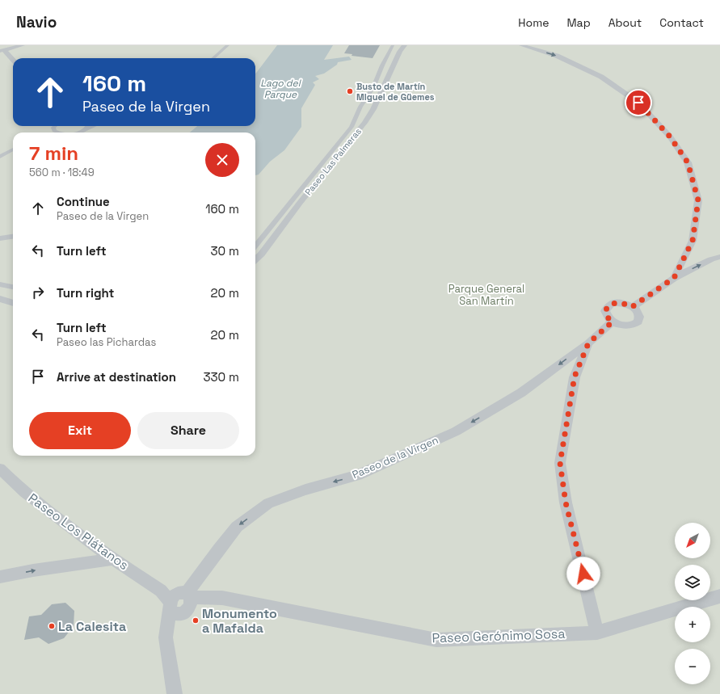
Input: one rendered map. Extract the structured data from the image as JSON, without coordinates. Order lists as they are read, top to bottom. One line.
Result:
{"streets":{"street":["Paseo Las Palmeras","Paseo de la Virgen","Paseo Los Plátanos","Paseo Gerónimo Sosa"]},"crossings":[["Paseo de la Virgen","Paseo Los Plátanos"],["Paseo de la Virgen","Paseo Gerónimo Sosa"],["Paseo Los Plátanos","Paseo Gerónimo Sosa"]],"one_way":["Paseo de la Virgen"],"water":["Lago del Parque"],"parks":["Parque General San Martín"],"places":["Busto de Martín Miguel de Güemes","Monumento a Mafalda","La Calesita"],"north":"bottom left","page":{"header":"Navio","nav":["Home","Map","About","Contact"],"turn":["160 m","Paseo de la Virgen"],"heading":["7 min","560 m · 18:49"],"list":[{"name":"Continue","note":"Paseo de la Virgen","value":"160 m"},{"name":"Turn left","value":"30 m"},{"name":"Turn right","value":"20 m"},{"name":"Turn left","note":"Paseo las Pichardas","value":"20 m"},{"name":"Arrive at destination","value":"330 m"}],"buttons":["Exit","Share"],"map_buttons":["+","−"]}}
